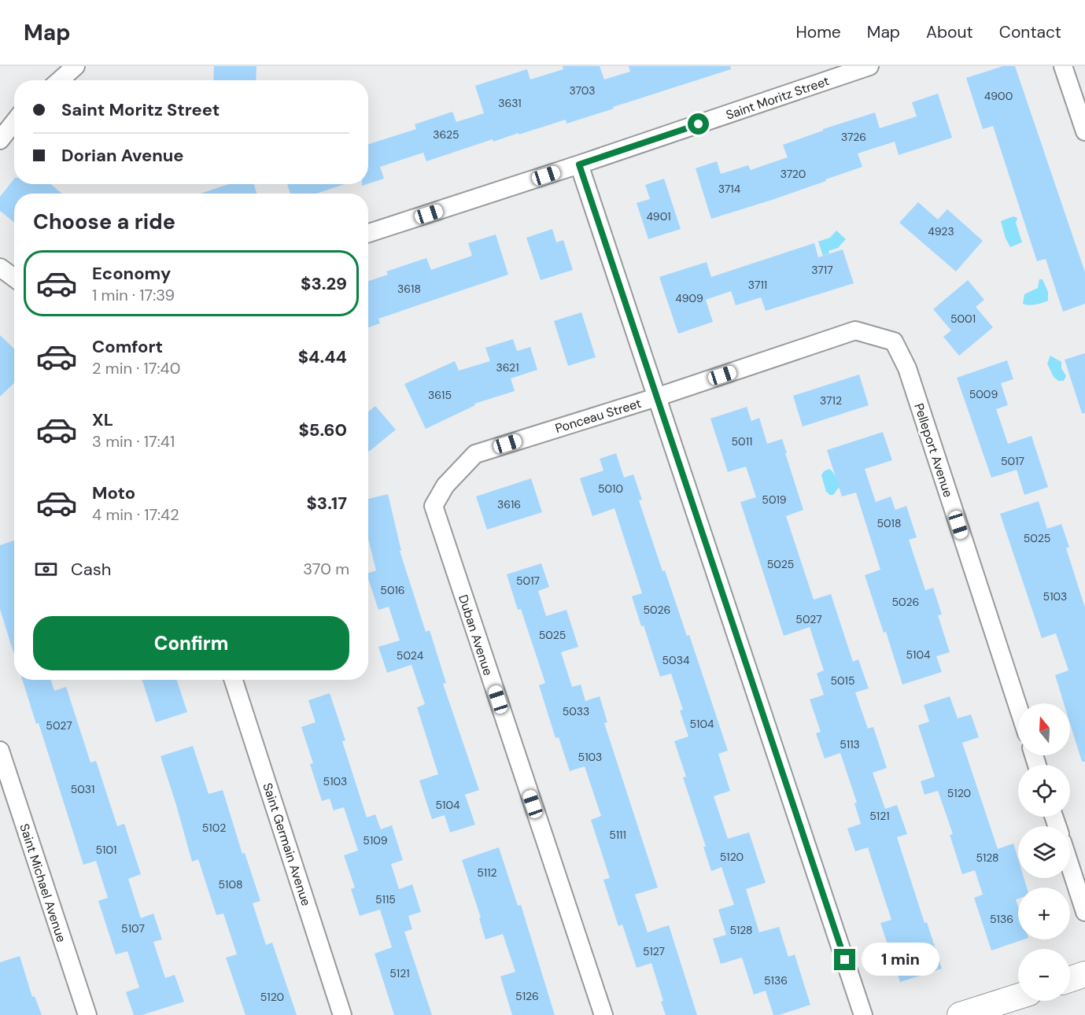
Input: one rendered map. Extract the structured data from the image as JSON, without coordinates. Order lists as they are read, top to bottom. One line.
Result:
{"streets":{"street":["Saint Moritz Street","Ponceau Street","Pelleport Avenue","Duban Avenue","Saint Germain Avenue","Saint Michael Avenue"]},"crossings":[["Ponceau Street","Pelleport Avenue"],["Ponceau Street","Duban Avenue"]],"house_numbers":["3703","4900","3631","3625","3726","3720","3714","4901","4923","3717","3711","3618","4909","5001","3621","5009","3615","3712","5011","5017","5010","5019","3616","5018","5025","5025","5017","5016","5103","5026","5026","5027","5025","5104","5024","5034","5015","5033","5104","5027","5113","5103","5103","5031","5120","5104","5121","5102","5111","5109","5101","5120","5128","5112","5108","5115","5136","5107","5128","5127","5121","5136","5126","5120"],"north":"top","page":{"header":"Map","nav":["Home","Map","About","Contact"],"banner":["Saint Moritz Street","Dorian Avenue"],"heading":"Choose a ride","list":[{"name":"Economy","note":"1 min · 17:39","value":"$3.29"},{"name":"Comfort","note":"2 min · 17:40","value":"$4.44"},{"name":"XL","note":"3 min · 17:41","value":"$5.60"},{"name":"Moto","note":"4 min · 17:42","value":"$3.17"}],"pay":["Cash","370 m"],"buttons":"Confirm","map_buttons":["+","−"],"bubble":"1 min"}}
